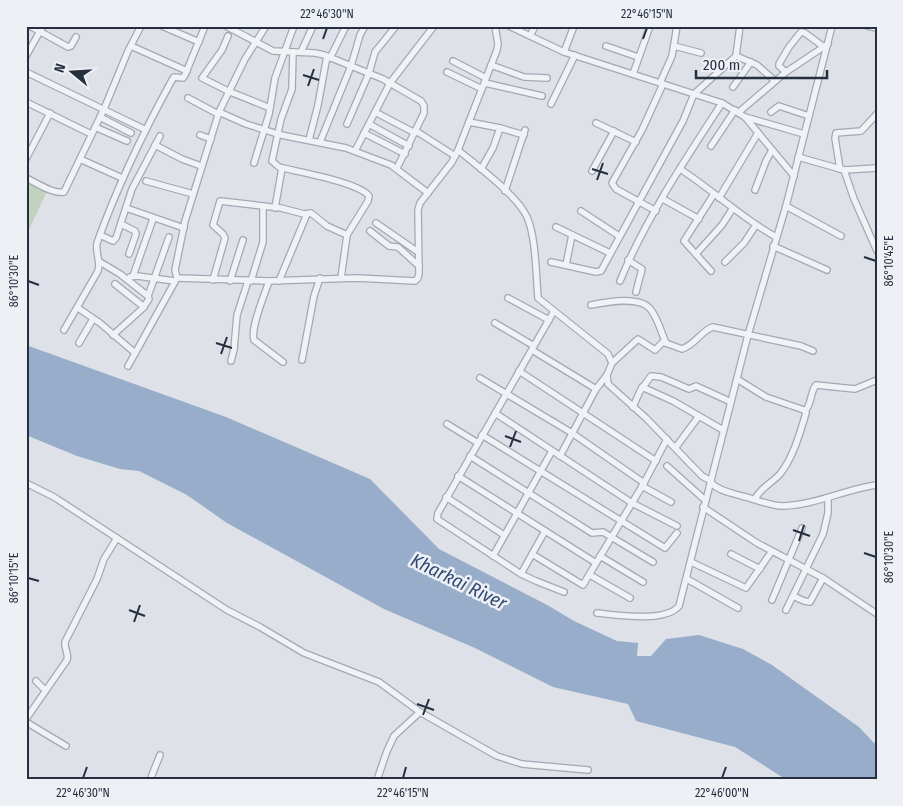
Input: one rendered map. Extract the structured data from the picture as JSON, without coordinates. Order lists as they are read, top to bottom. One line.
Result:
{"water":["Kharkai River"],"scale_bar":"200 m","north":"left","coordinates":["22°46'30\"N","22°46'15\"N","86°10'45\"E","86°10'30\"E","86°10'15\"E","22°46'00\"N"]}
